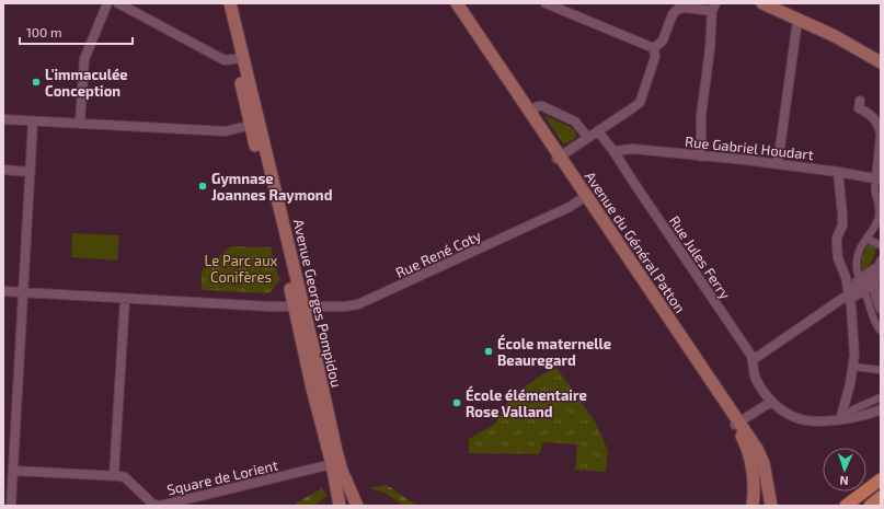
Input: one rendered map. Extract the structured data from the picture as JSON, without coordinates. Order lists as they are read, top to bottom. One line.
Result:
{"streets":{"main road":["Avenue du Général Patton","Avenue Georges Pompidou"],"street":["Rue Gabriel Houdart","Rue René Coty","Rue Jules Ferry","Square de Lorient"]},"crossings":[["Rue Gabriel Houdart","Rue Jules Ferry"],["Avenue du Général Patton","Rue René Coty"],["Rue René Coty","Avenue Georges Pompidou"],["Avenue Georges Pompidou","Square de Lorient"]],"parks":["Le Parc aux Conifères"],"places":["L'immaculée Conception","Gymnase Joannes Raymond","École maternelle Beauregard","École élémentaire Rose Valland"],"scale_bar":"100 m","north":"bottom"}
